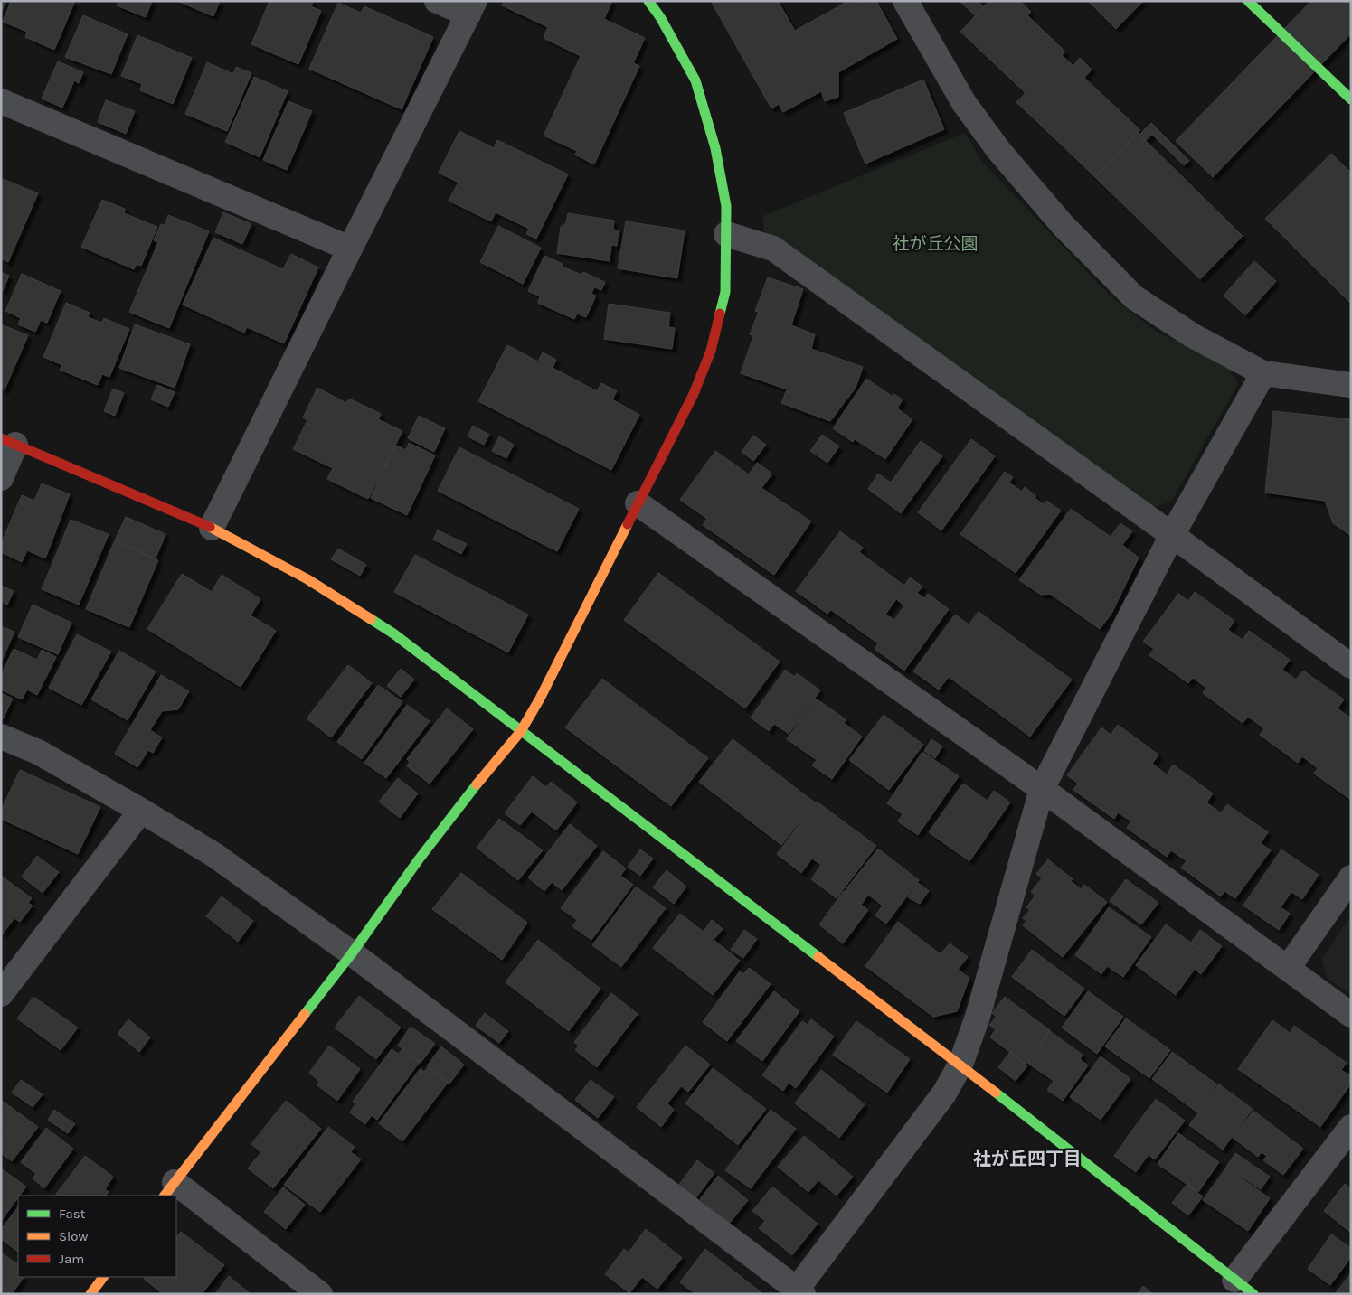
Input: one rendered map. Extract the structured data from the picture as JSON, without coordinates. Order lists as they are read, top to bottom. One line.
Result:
{"districts":["社が丘四丁目"],"parks":["社が丘公園"],"legend":["Fast","Slow","Jam"]}
